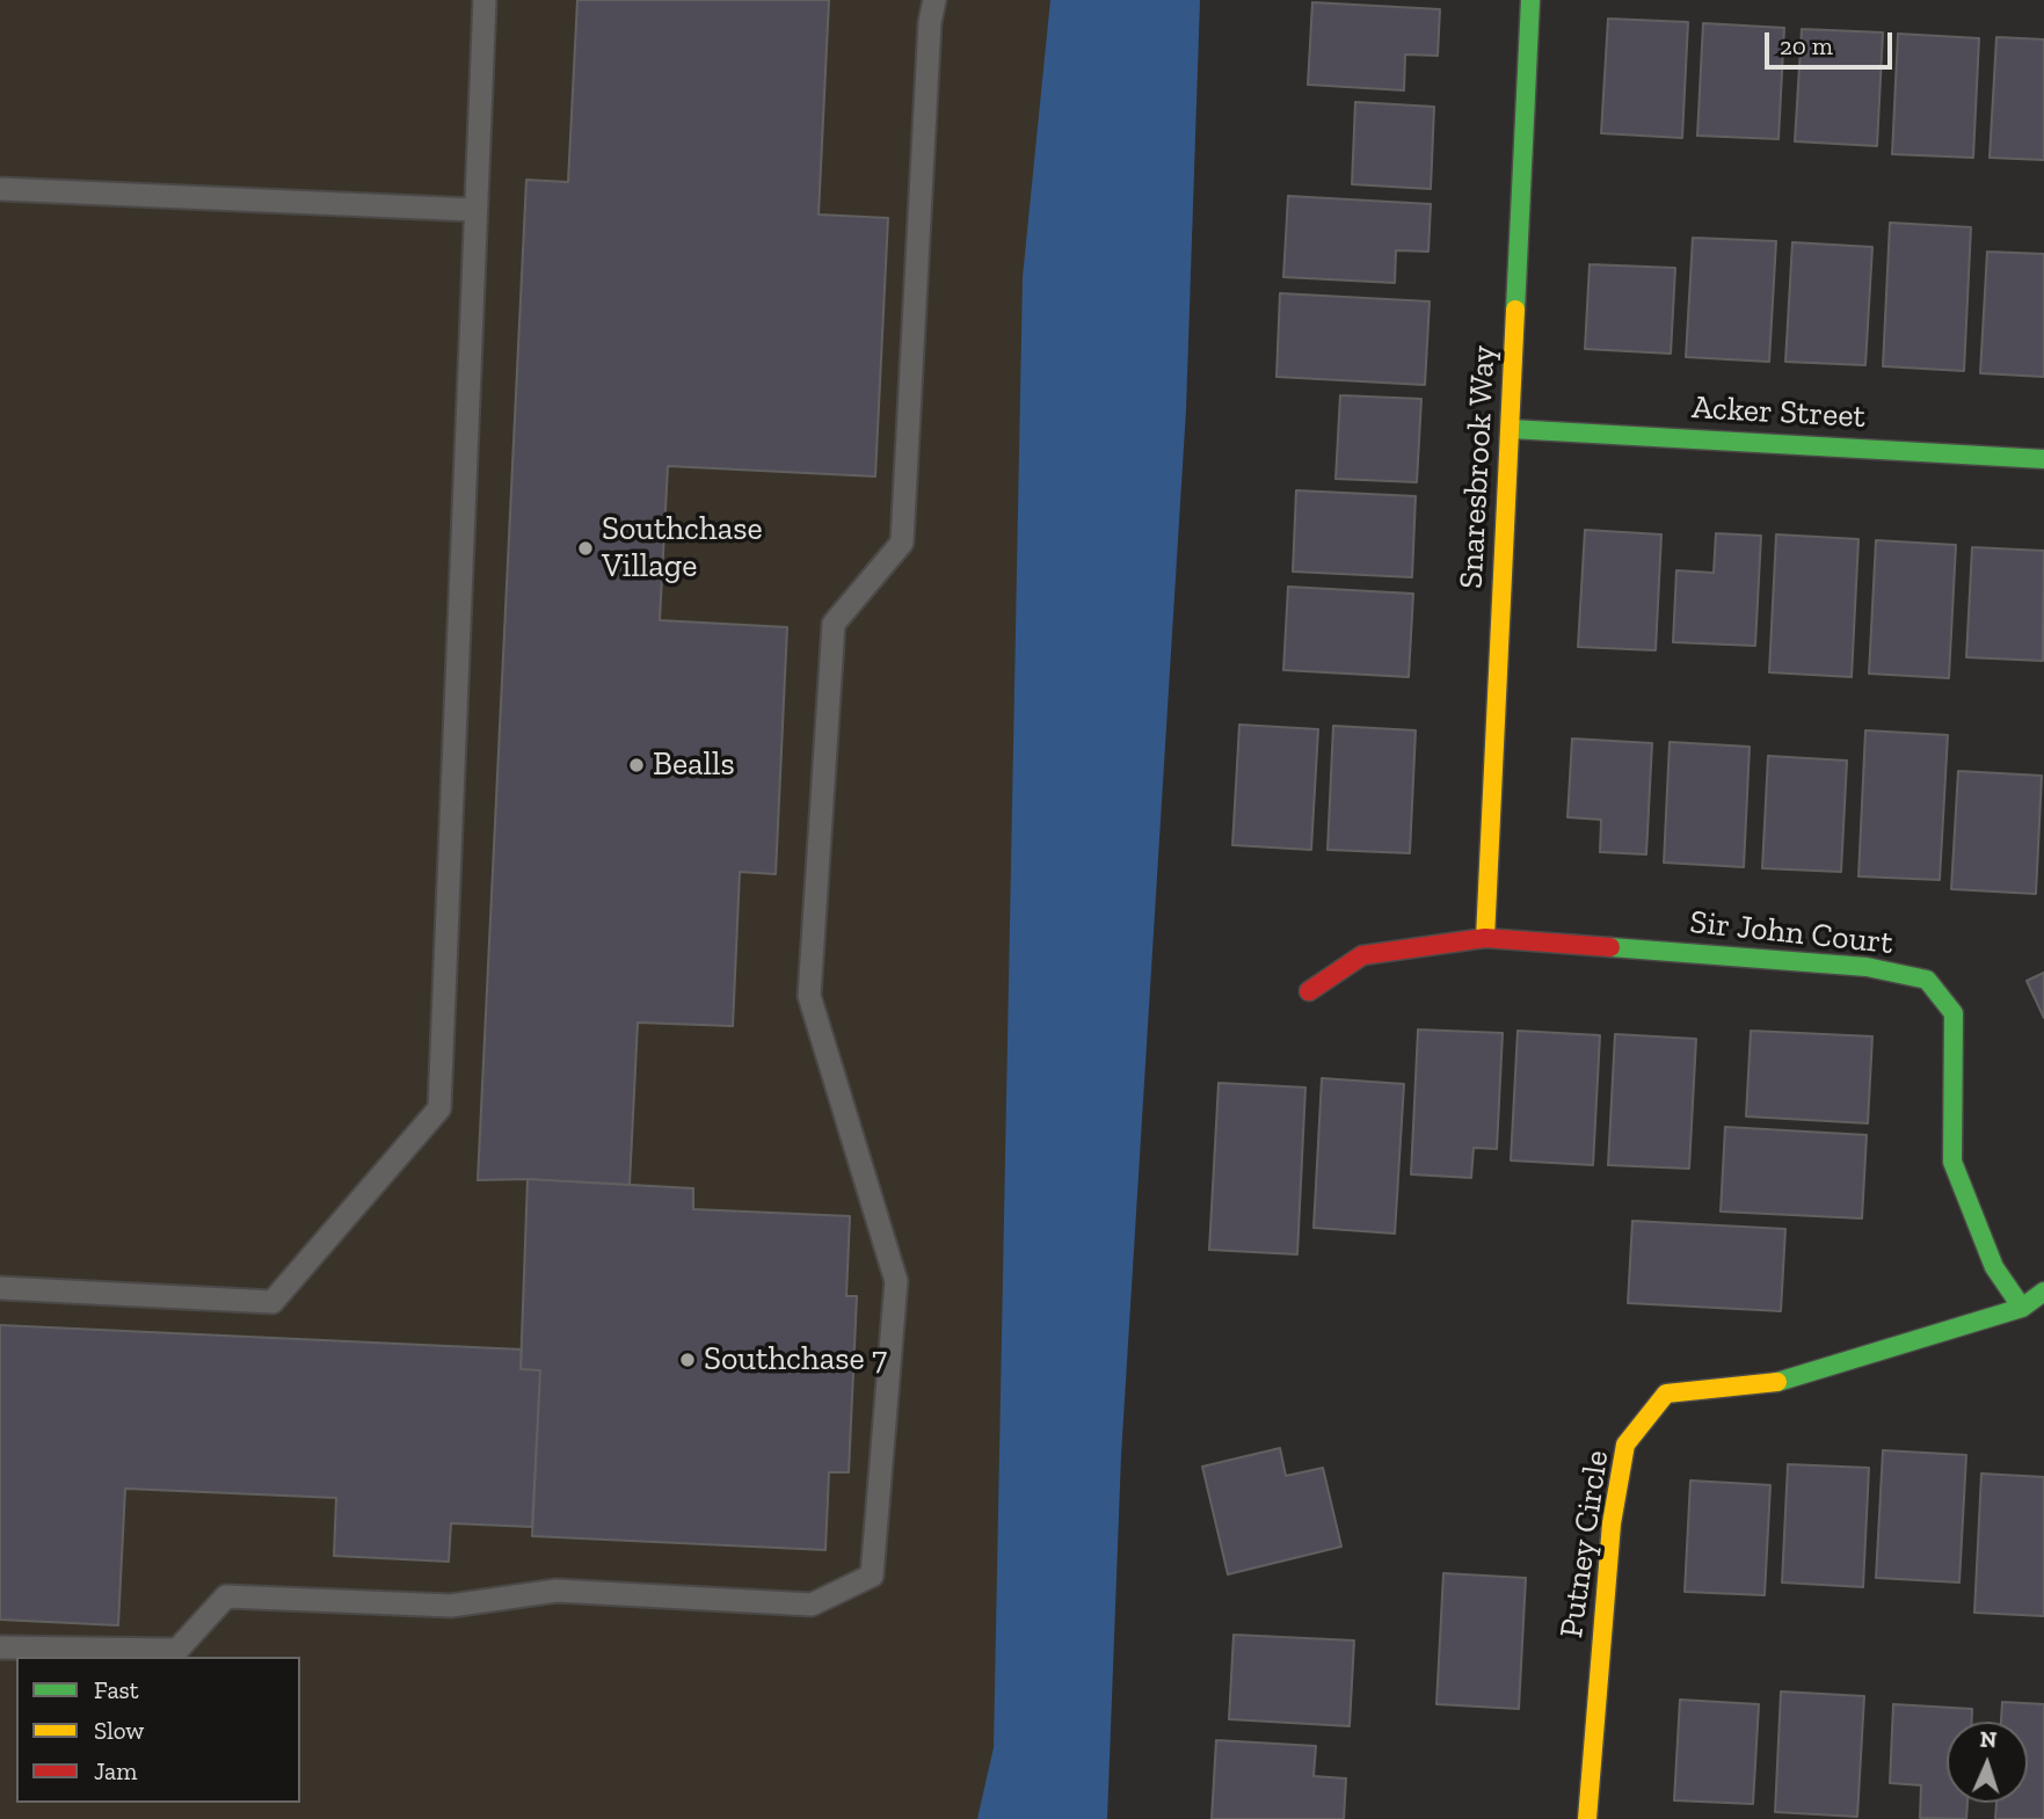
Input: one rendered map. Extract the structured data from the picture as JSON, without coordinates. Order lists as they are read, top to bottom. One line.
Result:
{"streets":{"street":["Acker Street","Snaresbrook Way","Sir John Court","Putney Circle"]},"crossings":[["Acker Street","Snaresbrook Way"],["Snaresbrook Way","Sir John Court"],["Sir John Court","Putney Circle"]],"places":["Southchase Village","Bealls","Southchase 7"],"legend":["Fast","Slow","Jam"],"scale_bar":"20 m","north":"top"}
